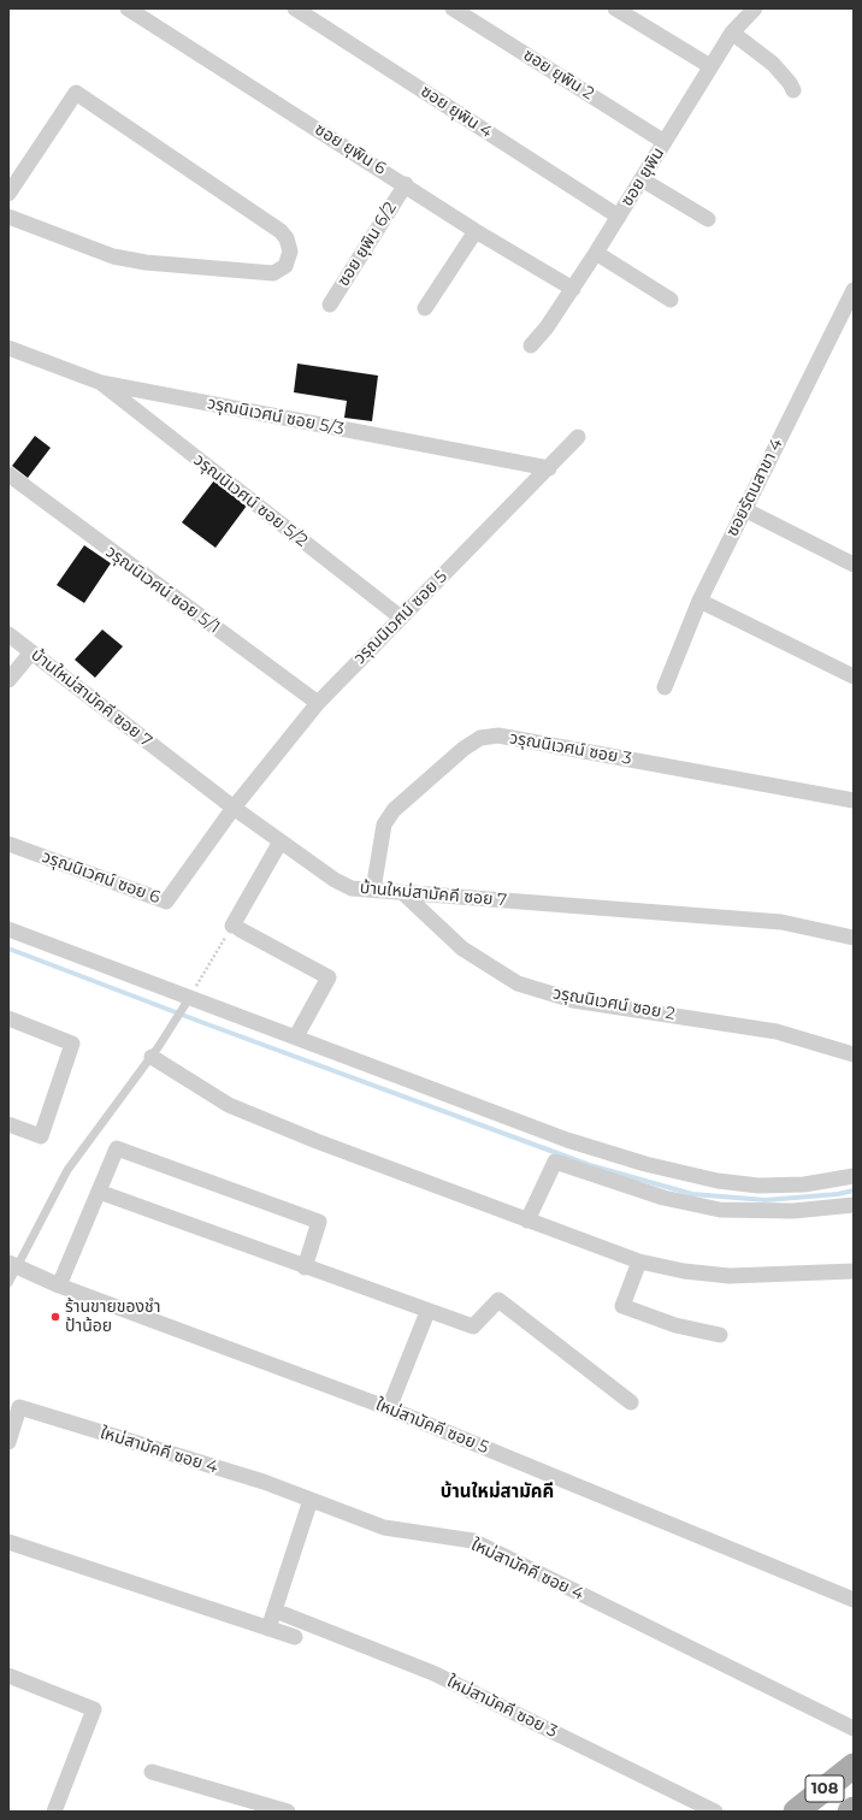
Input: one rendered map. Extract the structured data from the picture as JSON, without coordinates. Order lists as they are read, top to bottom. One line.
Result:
{"streets":{"main road":["108"],"street":["ซอย ยุพิน 2","ซอย ยุพิน 4","ซอย ยุพิน 6","ซอย ยุพิน","ซอย ยุพิน 6/2","วรุณนิเวศน์ ซอย 5/3","ซอยรัตนสาขา 4","วรุณนิเวศน์ ซอย 5/2","วรุณนิเวศน์ ซอย 5/1","วรุณนิเวศน์ ซอย 5","บ้านใหม่สามัคคี ซอย 7","วรุณนิเวศน์ ซอย 3","วรุณนิเวศน์ ซอย 6","วรุณนิเวศน์ ซอย 2","ใหม่สามัคคี ซอย 5","ใหม่สามัคคี ซอย 4","ใหม่สามัคคี ซอย 3"]},"crossings":[["ซอย ยุพิน 2","ซอย ยุพิน"],["ซอย ยุพิน 4","ซอย ยุพิน"],["ซอย ยุพิน 6","ซอย ยุพิน"],["ซอย ยุพิน 6","ซอย ยุพิน 6/2"],["วรุณนิเวศน์ ซอย 5/3","วรุณนิเวศน์ ซอย 5/2"],["วรุณนิเวศน์ ซอย 5/3","วรุณนิเวศน์ ซอย 5"],["วรุณนิเวศน์ ซอย 5/2","วรุณนิเวศน์ ซอย 5"],["วรุณนิเวศน์ ซอย 5/1","วรุณนิเวศน์ ซอย 5"],["วรุณนิเวศน์ ซอย 5","บ้านใหม่สามัคคี ซอย 7"],["วรุณนิเวศน์ ซอย 5","วรุณนิเวศน์ ซอย 6"],["บ้านใหม่สามัคคี ซอย 7","วรุณนิเวศน์ ซอย 3"],["บ้านใหม่สามัคคี ซอย 7","วรุณนิเวศน์ ซอย 6"],["บ้านใหม่สามัคคี ซอย 7","วรุณนิเวศน์ ซอย 2"]],"districts":["บ้านใหม่สามัคคี"],"places":["ร้านขายของชำ ป้าน้อย"]}
